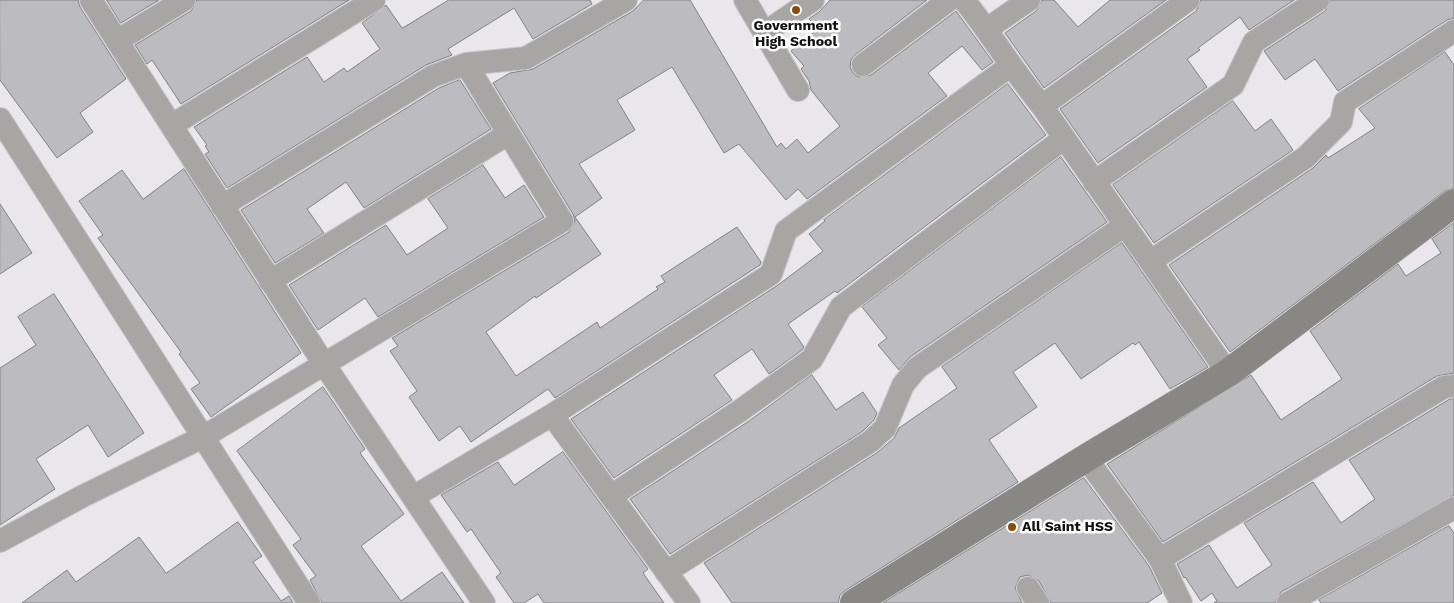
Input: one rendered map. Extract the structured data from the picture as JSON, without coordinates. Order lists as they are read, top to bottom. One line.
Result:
{"places":["Government High School","All Saint HSS"]}
